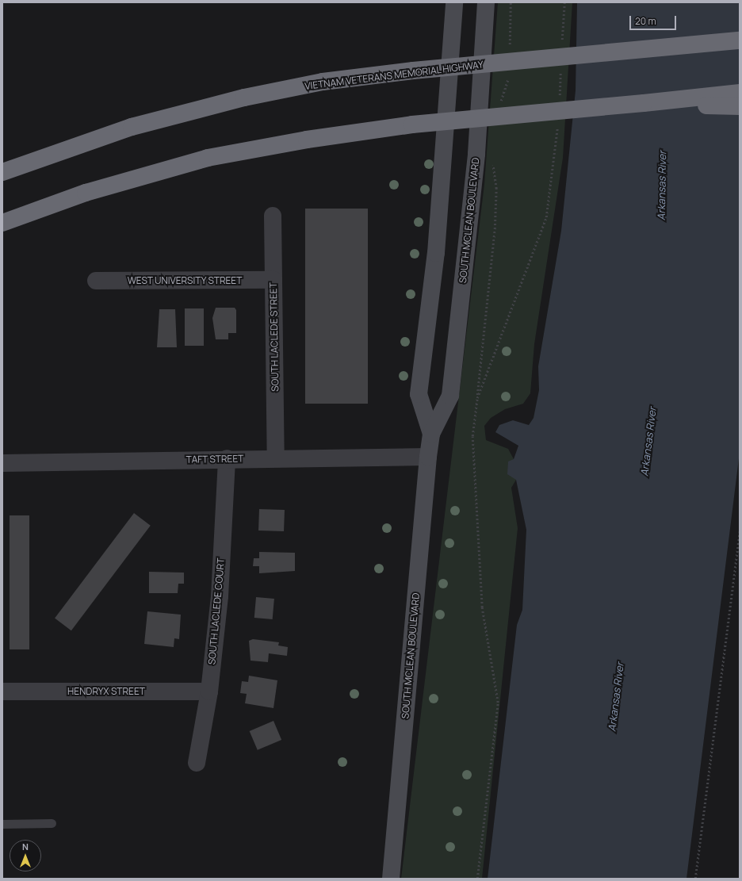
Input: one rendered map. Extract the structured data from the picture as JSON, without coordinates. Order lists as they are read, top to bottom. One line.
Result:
{"streets":{"highway":["VIETNAM VETERANS MEMORIAL HIGHWAY"],"main road":["SOUTH MCLEAN BOULEVARD"],"street":["WEST UNIVERSITY STREET","SOUTH LACLEDE STREET","TAFT STREET","SOUTH LACLEDE COURT","HENDRYX STREET"]},"crossings":[["SOUTH MCLEAN BOULEVARD","TAFT STREET"],["WEST UNIVERSITY STREET","SOUTH LACLEDE STREET"],["SOUTH LACLEDE STREET","TAFT STREET"],["TAFT STREET","SOUTH LACLEDE COURT"],["SOUTH LACLEDE COURT","HENDRYX STREET"]],"water":["Arkansas River"],"scale_bar":"20 m","north":"top"}
